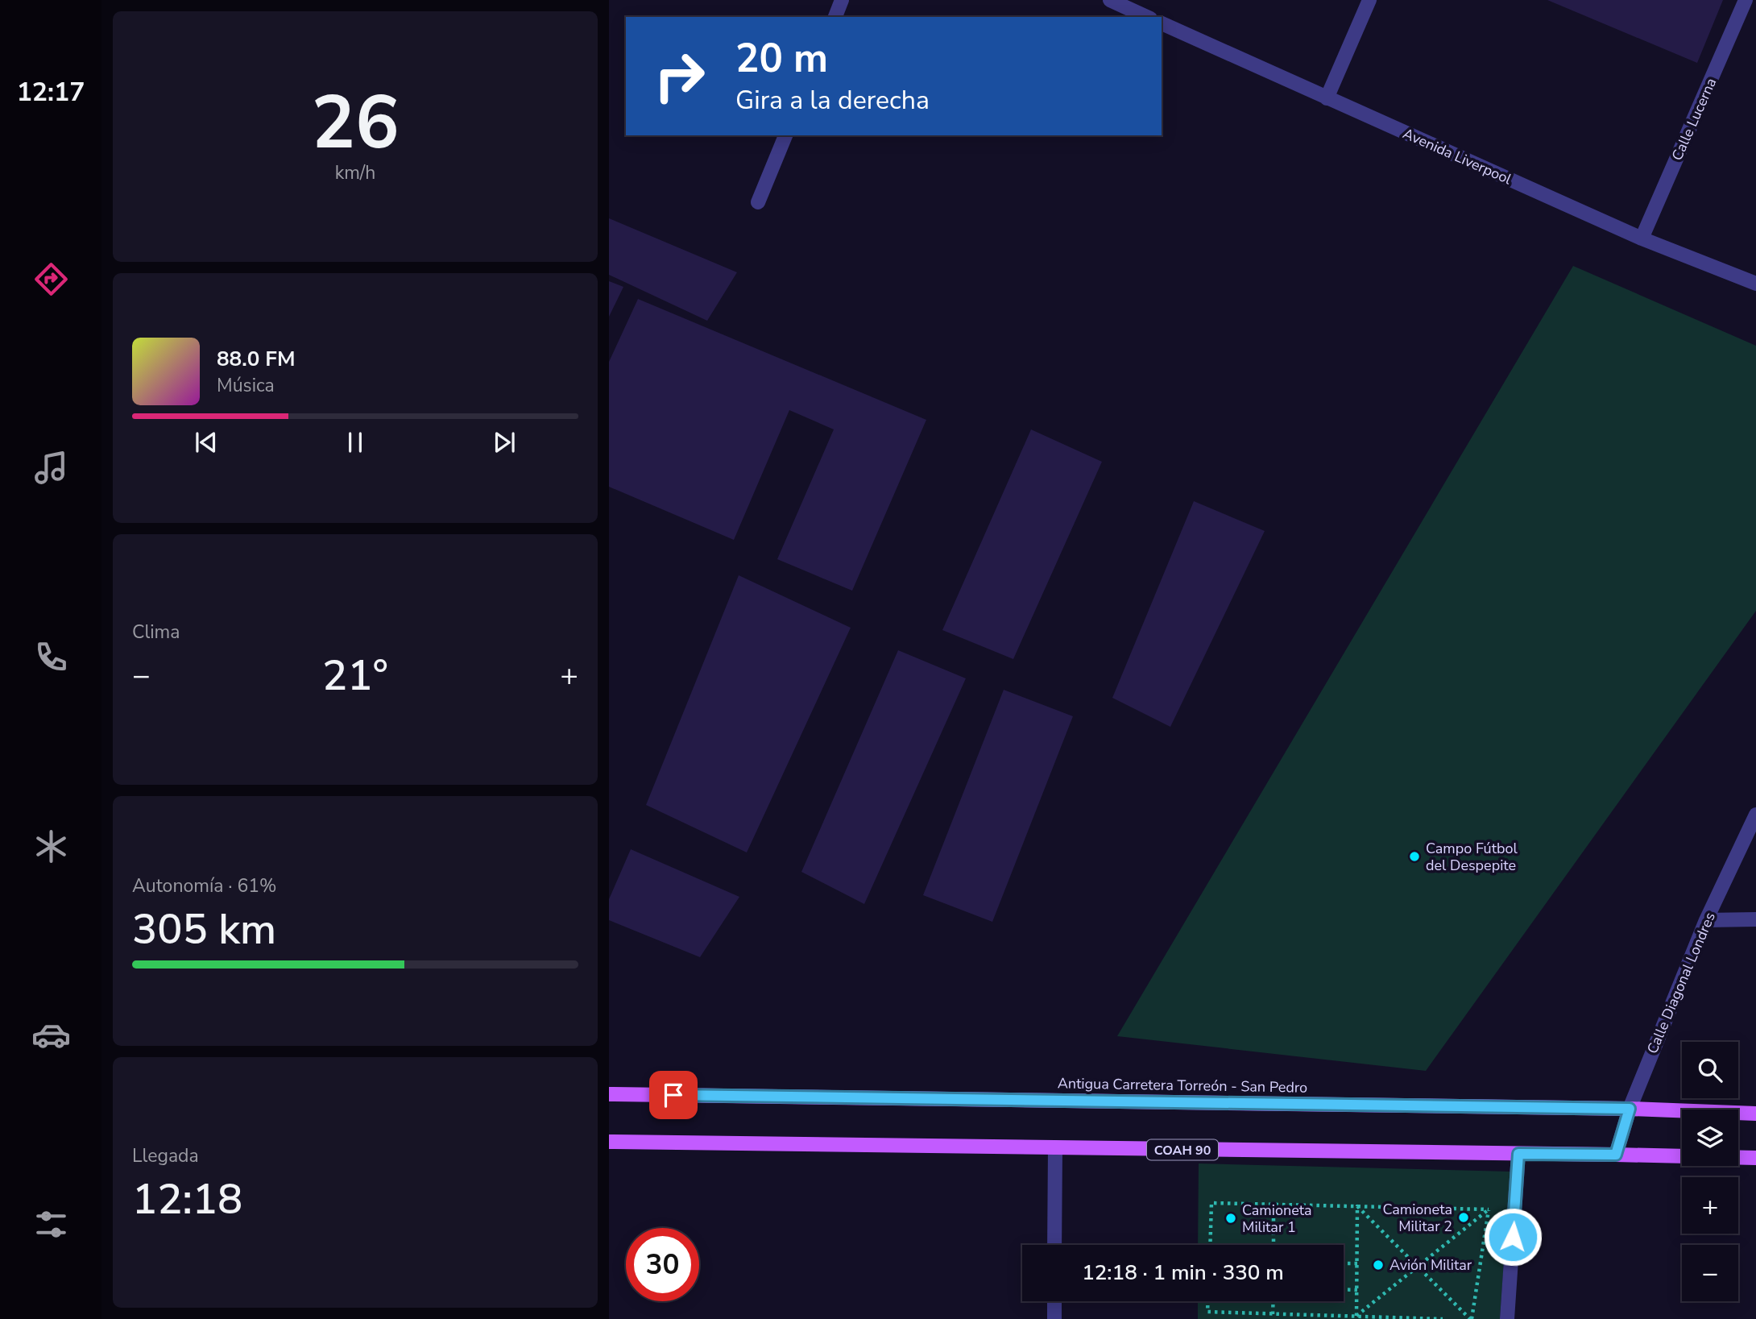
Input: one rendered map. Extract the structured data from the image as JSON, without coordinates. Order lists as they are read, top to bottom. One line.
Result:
{"streets":{"main road":["Antigua Carretera Torreón - San Pedro","COAH 90"],"street":["Calle Lucerna","Avenida Liverpool","Calle Diagonal Londres"]},"crossings":[["Calle Lucerna","Avenida Liverpool"],["Calle Diagonal Londres","Antigua Carretera Torreón - San Pedro"],["Calle Diagonal Londres","COAH 90"]],"places":["Campo Fútbol del Despepite","Camioneta Militar 2","Camioneta Militar 1","Avión Militar"],"page":{"tabs":"12:17","tile":[["26","km/h"],"Clima",["Autonomía · 61%","305 km"],["Llegada","12:18"]],"turn":["20 m","Gira a la derecha"],"song":["88.0 FM","Música"],"heat":["−","21°","+"],"map_buttons":["+","−"],"limit":"30","trip":"12:18 · 1 min · 330 m"}}
